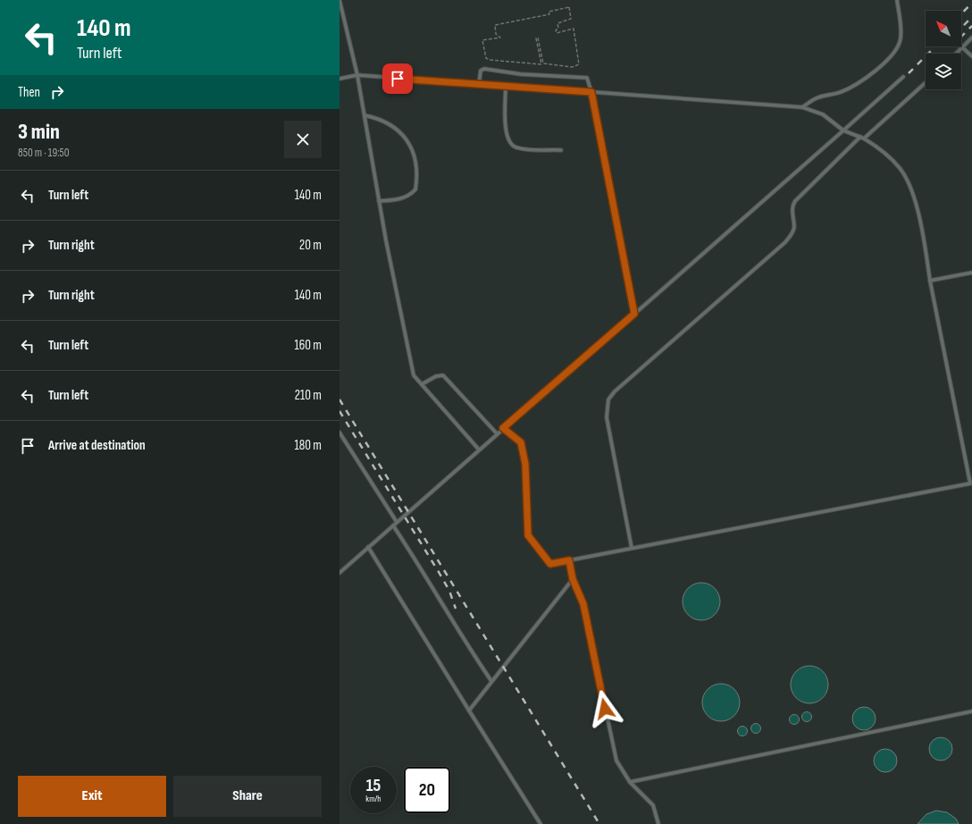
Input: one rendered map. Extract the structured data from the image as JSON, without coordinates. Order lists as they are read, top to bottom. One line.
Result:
{"north":"top left","page":{"turn":["140 m","Turn left"],"then":"Then","heading":["3 min","850 m · 19:50"],"list":[{"name":"Turn left","value":"140 m"},{"name":"Turn right","value":"20 m"},{"name":"Turn right","value":"140 m"},{"name":"Turn left","value":"160 m"},{"name":"Turn left","value":"210 m"},{"name":"Arrive at destination","value":"180 m"}],"speed":"15 km/h","limit":"20","buttons":["Exit","Share"]}}
